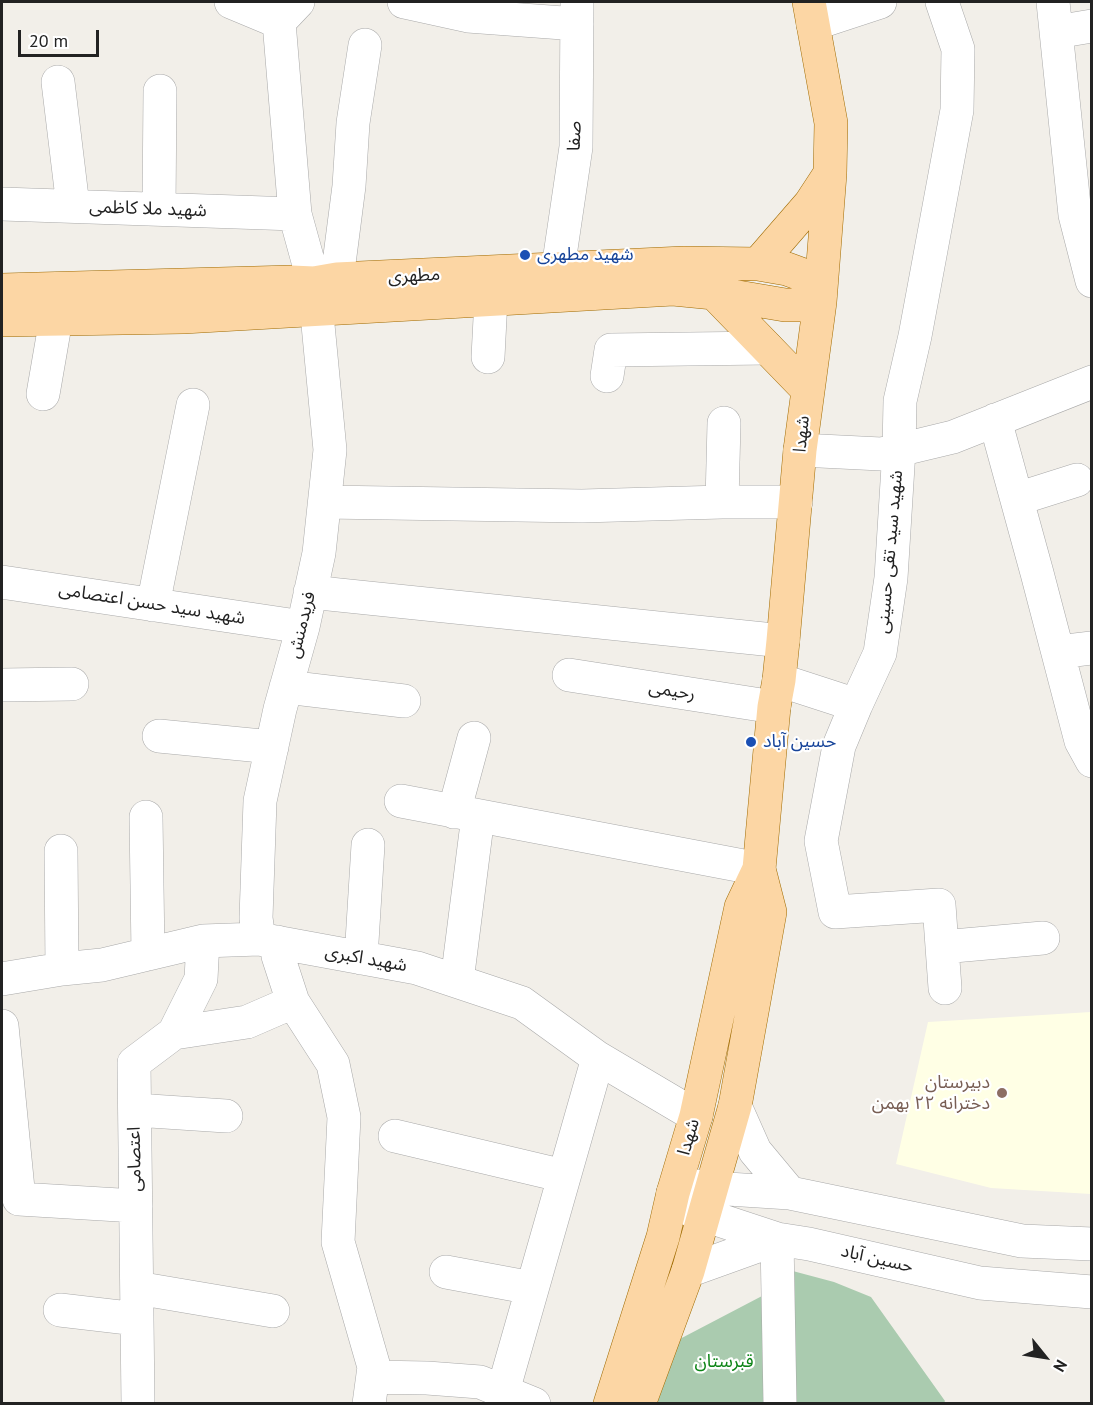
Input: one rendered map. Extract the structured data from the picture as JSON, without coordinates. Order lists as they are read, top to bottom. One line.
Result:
{"streets":{"main road":["مطهری","شهدا"],"street":["صفا","شهید ملا کاظمی","شهید سید تقی حسینی","شهید سید حسن اعتصامی","فریدمنش","رحیمی","شهید اکبری","اعتصامی","حسین آباد"]},"crossings":[["صفا","مطهری"],["مطهری","شهدا"],["مطهری","فریدمنش"],["شهدا","رحیمی"],["شهدا","شهید اکبری"],["شهدا","حسین آباد"],["شهید سید تقی حسینی","رحیمی"],["شهید سید حسن اعتصامی","فریدمنش"],["فریدمنش","شهید اکبری"],["شهید اکبری","اعتصامی"]],"parks":["قبرستان"],"places":["شهید مطهری","حسین آباد","دبیرستان دخترانه ۲۲ بهمن"],"scale_bar":"20 m","north":"bottom right"}
